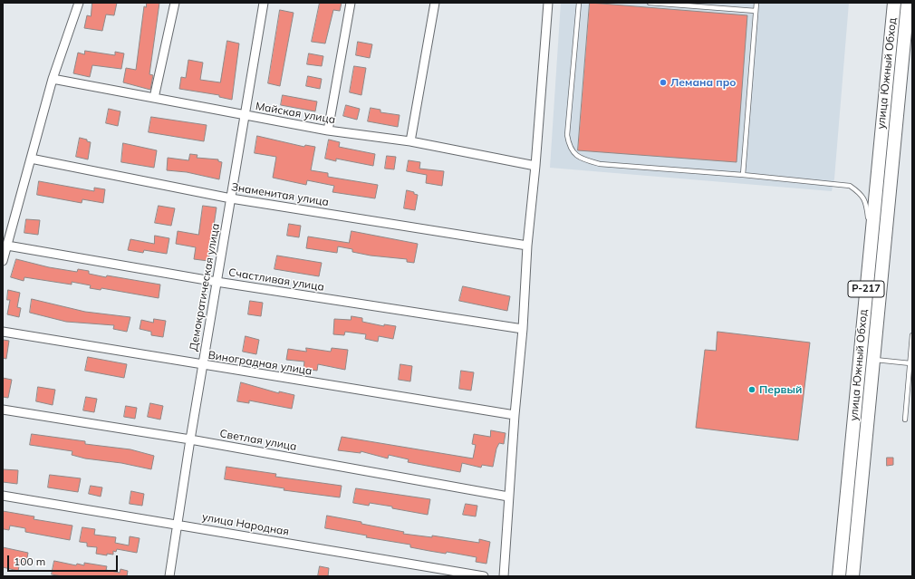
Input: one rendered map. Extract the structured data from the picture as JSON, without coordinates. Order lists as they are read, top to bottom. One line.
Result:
{"streets":{"main road":["улица Южный Обход","Р-217"],"street":["Майская улица","Знаменитая улица","Счастливая улица","Демократическая улица","Виноградная улица","Светлая улица","улица Народная"]},"crossings":[["Майская улица","Демократическая улица"],["Знаменитая улица","Демократическая улица"],["Счастливая улица","Демократическая улица"],["Демократическая улица","Виноградная улица"],["Демократическая улица","Светлая улица"],["Демократическая улица","улица Народная"]],"places":["Лемана про","Первый"],"scale_bar":"100 m"}
